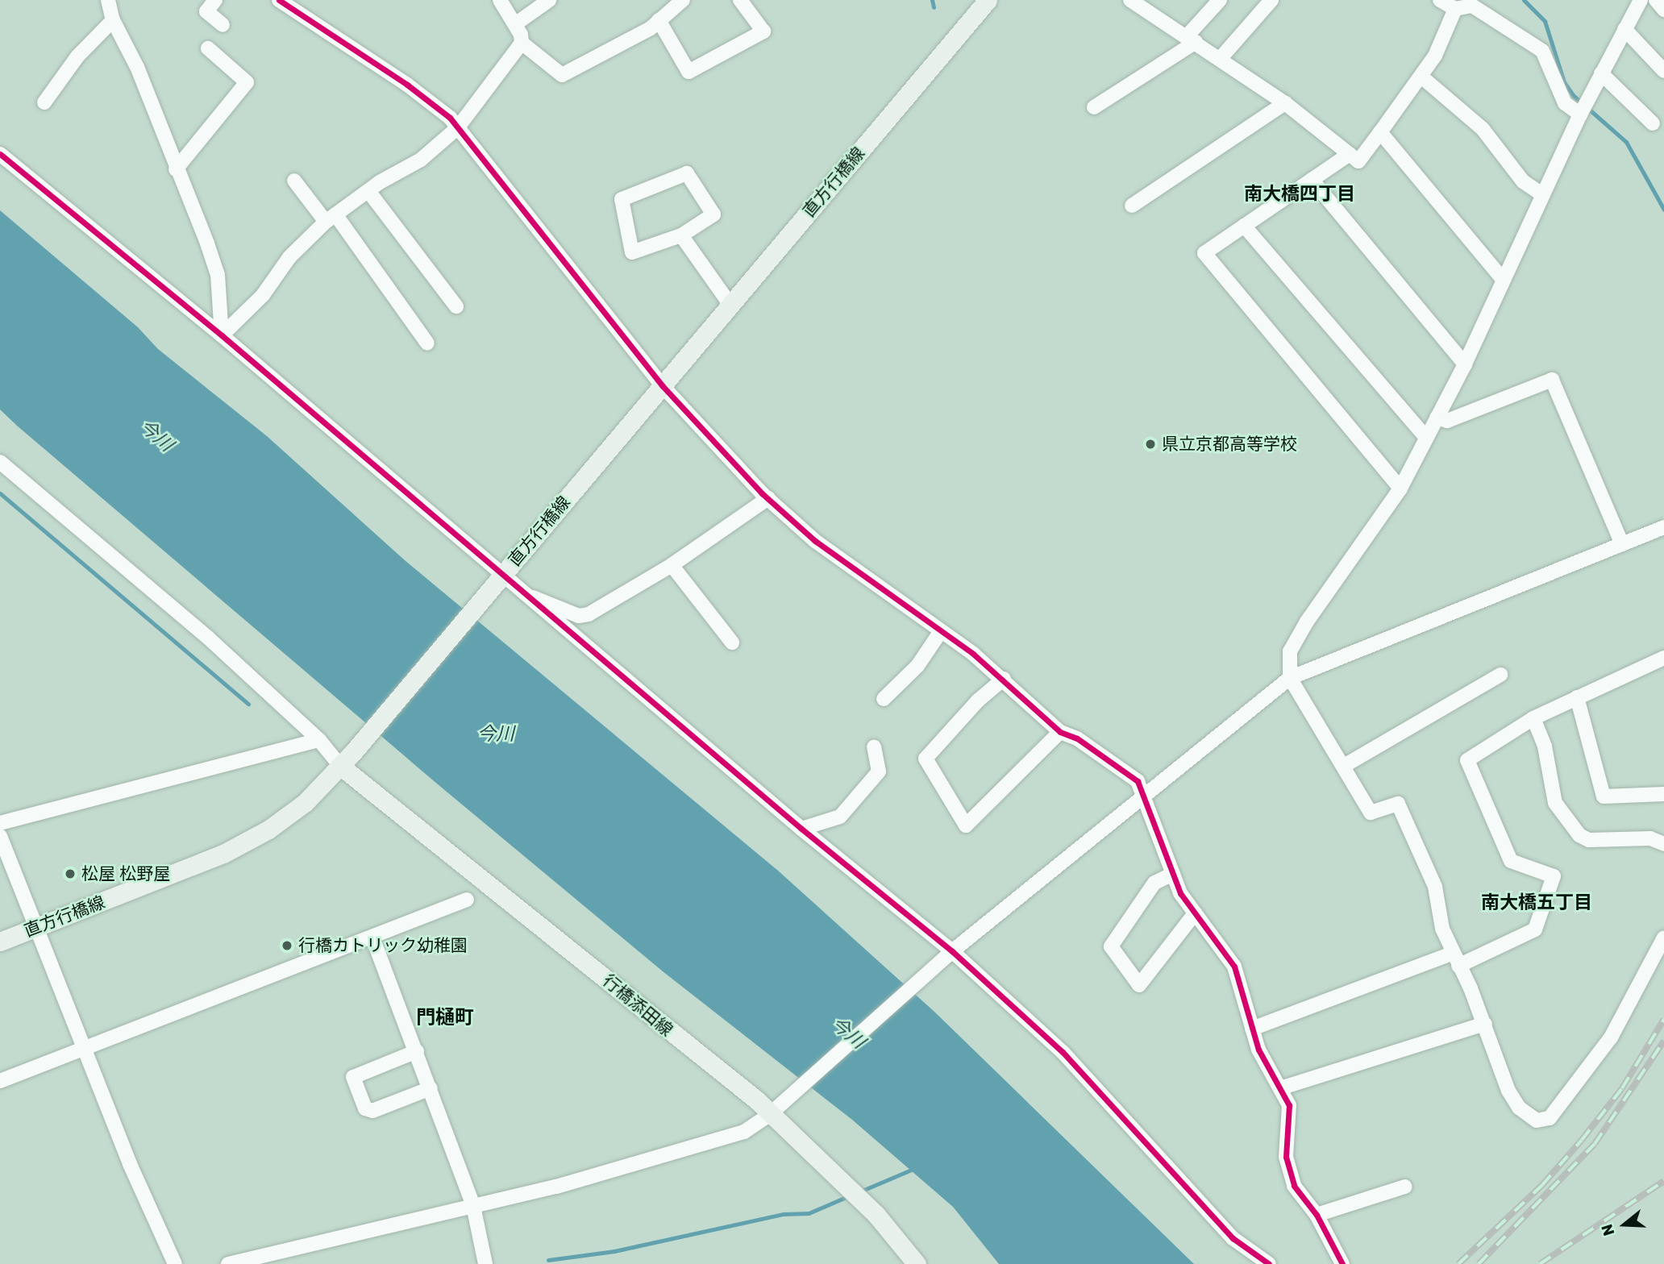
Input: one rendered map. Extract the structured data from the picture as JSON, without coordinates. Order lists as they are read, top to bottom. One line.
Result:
{"streets":{"main road":["直方行橋線","行橋添田線"]},"crossings":[["直方行橋線","行橋添田線"]],"districts":["南大橋四丁目","南大橋五丁目","門樋町"],"water":["今川"],"places":["県立京都高等学校","松屋 松野屋","行橋カトリック幼稚園"],"north":"left"}
